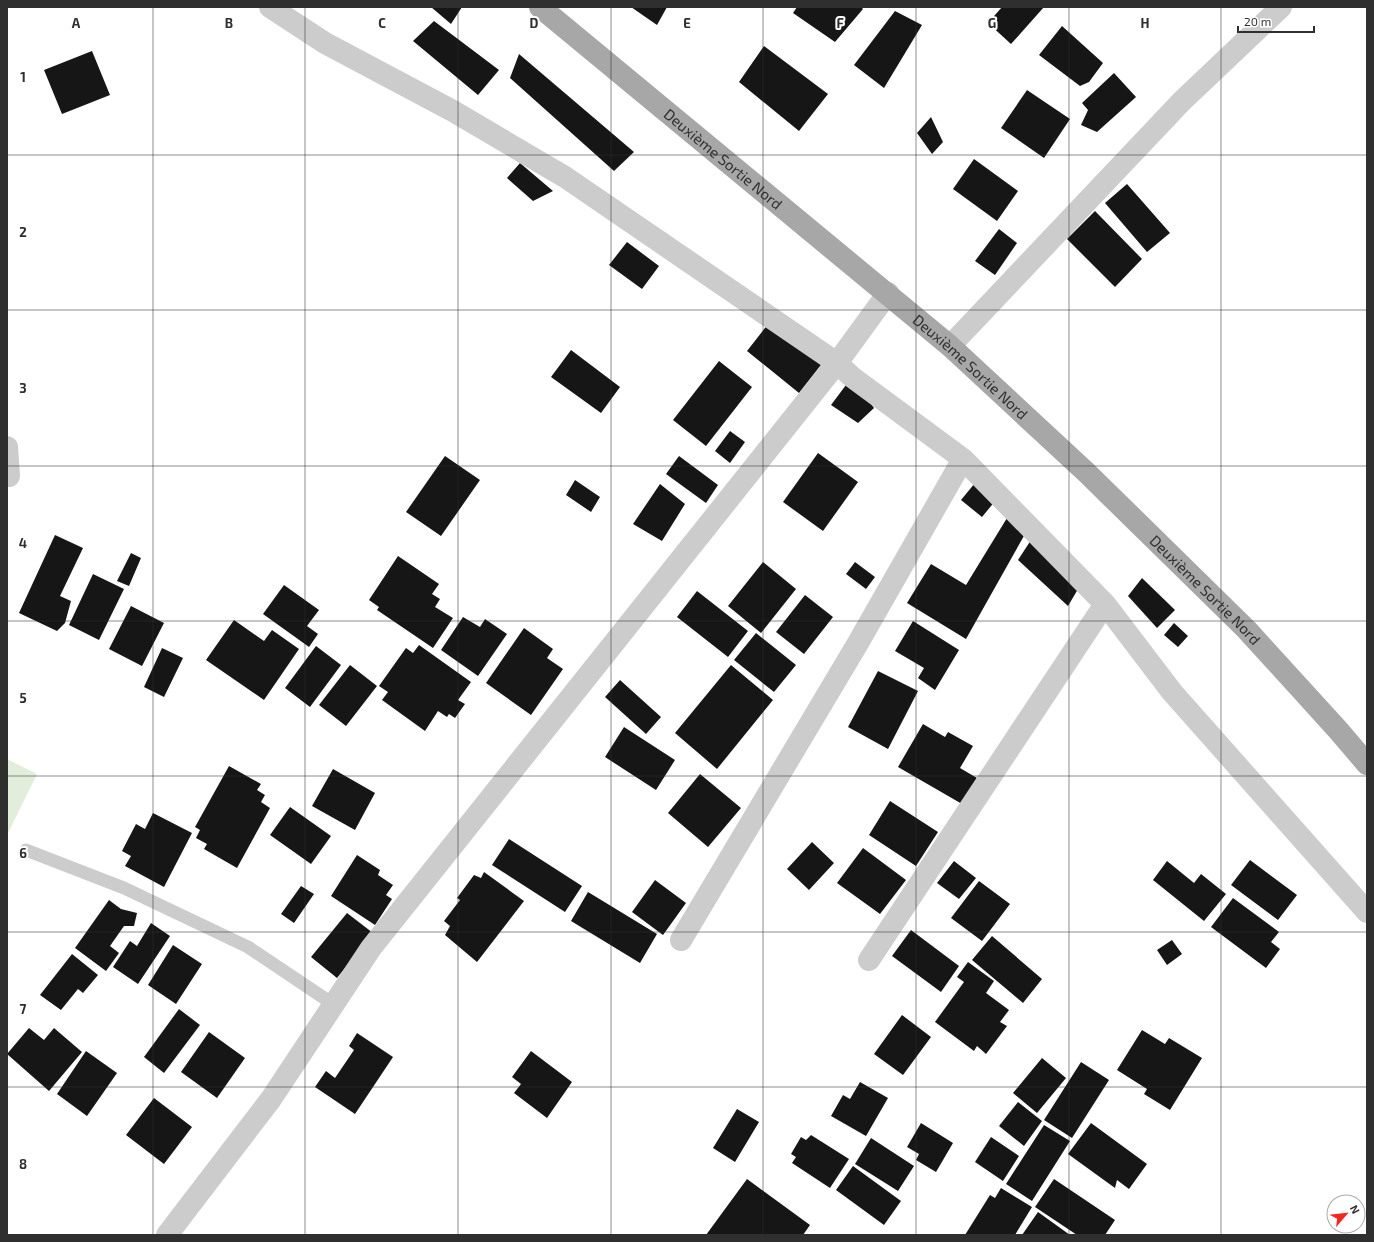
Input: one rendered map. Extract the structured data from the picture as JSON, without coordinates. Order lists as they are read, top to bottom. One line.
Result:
{"streets":{"main road":["Deuxième Sortie Nord"]},"scale_bar":"20 m","north":"top right","grid":{"columns":["A","B","C","D","E","F","G","H"],"rows":["1","2","3","4","5","6","7","8"]}}
